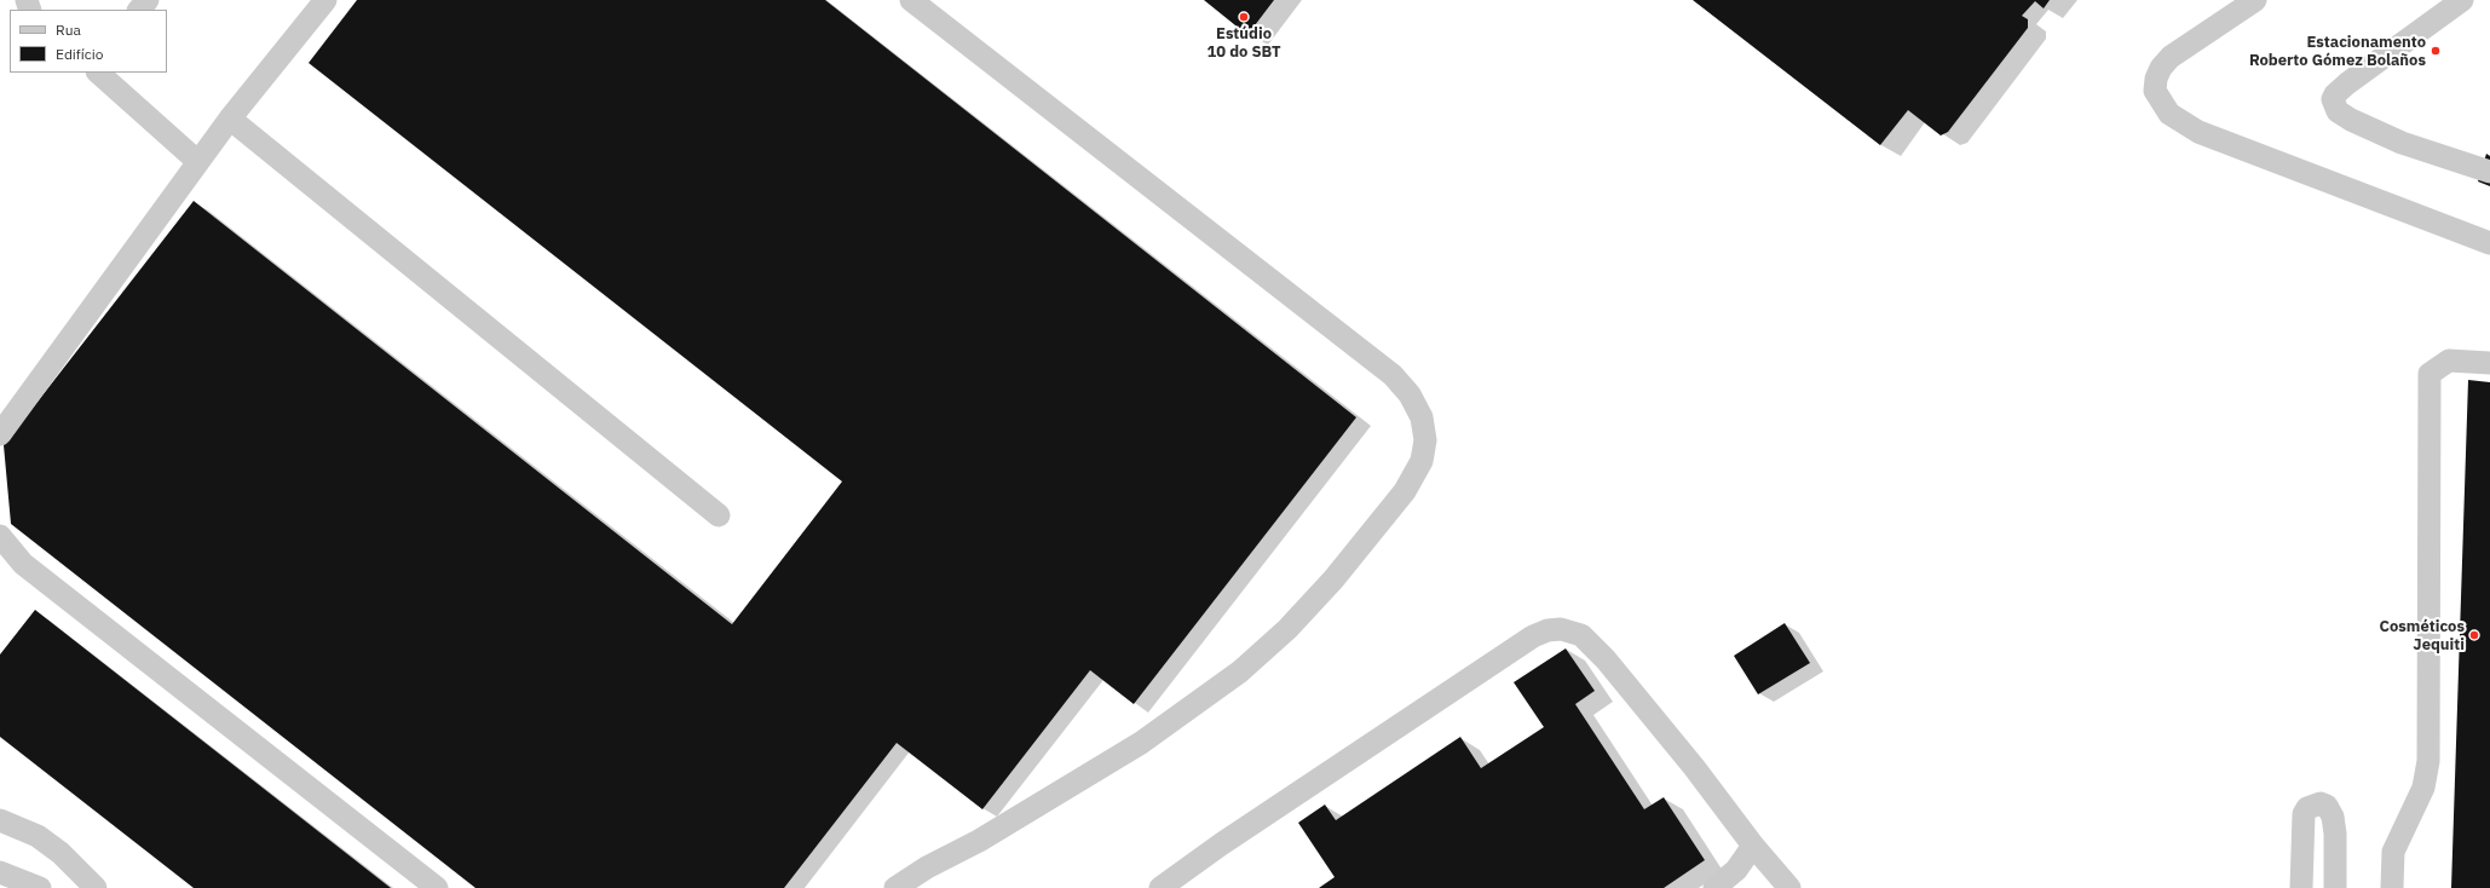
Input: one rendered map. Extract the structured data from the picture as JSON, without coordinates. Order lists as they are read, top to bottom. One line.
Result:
{"places":["Estúdio 10 do SBT","Estacionamento Roberto Gómez Bolaños","Cosméticos Jequiti"],"legend":["Rua","Edifício"]}
